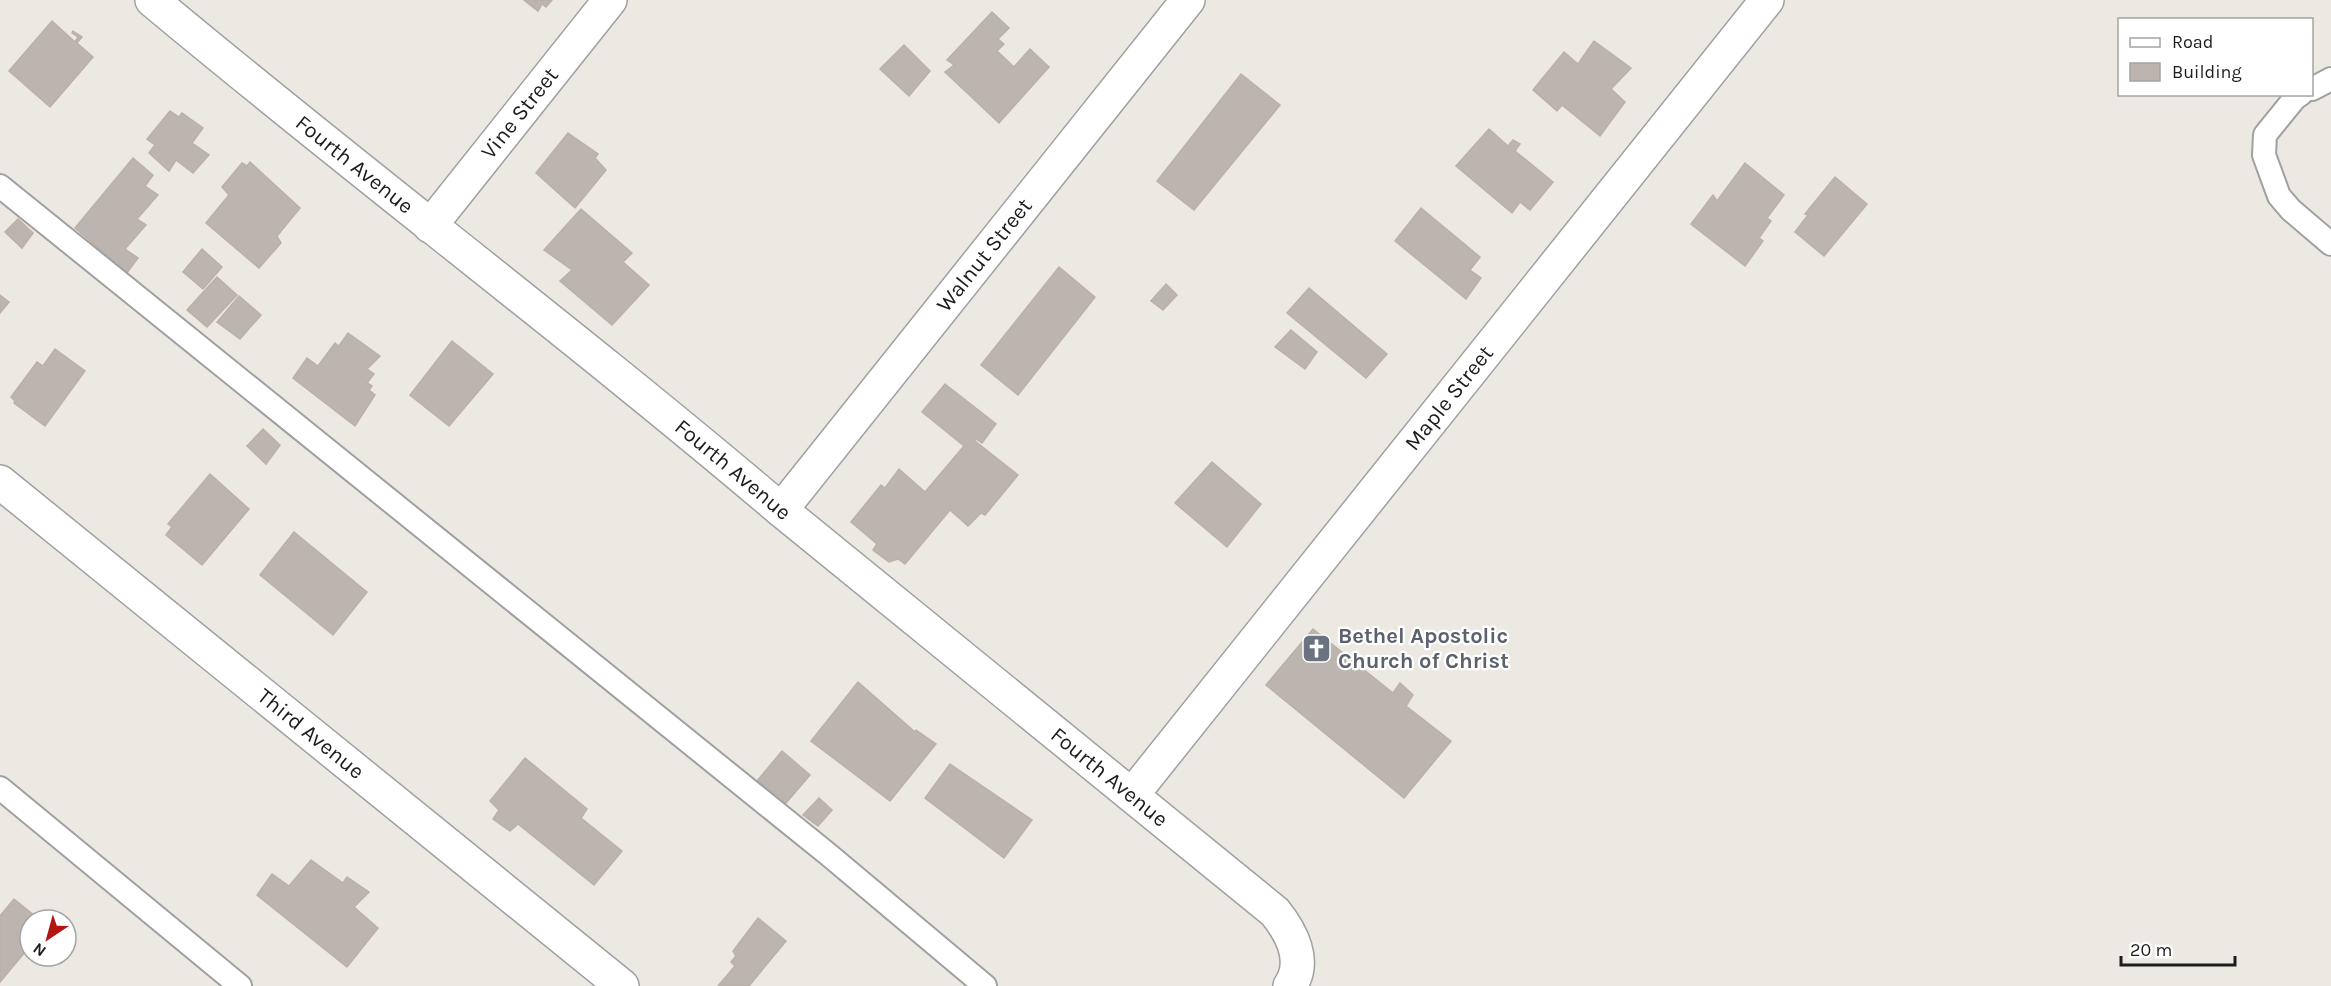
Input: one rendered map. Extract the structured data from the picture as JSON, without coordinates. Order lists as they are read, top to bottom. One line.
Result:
{"streets":{"street":["Vine Street","Fourth Avenue","Walnut Street","Maple Street","Third Avenue"]},"crossings":[["Vine Street","Fourth Avenue"],["Fourth Avenue","Walnut Street"],["Fourth Avenue","Maple Street"]],"places":{"church":["Bethel Apostolic Church of Christ"]},"legend":["Road","Building"],"scale_bar":"20 m","north":"bottom left"}
